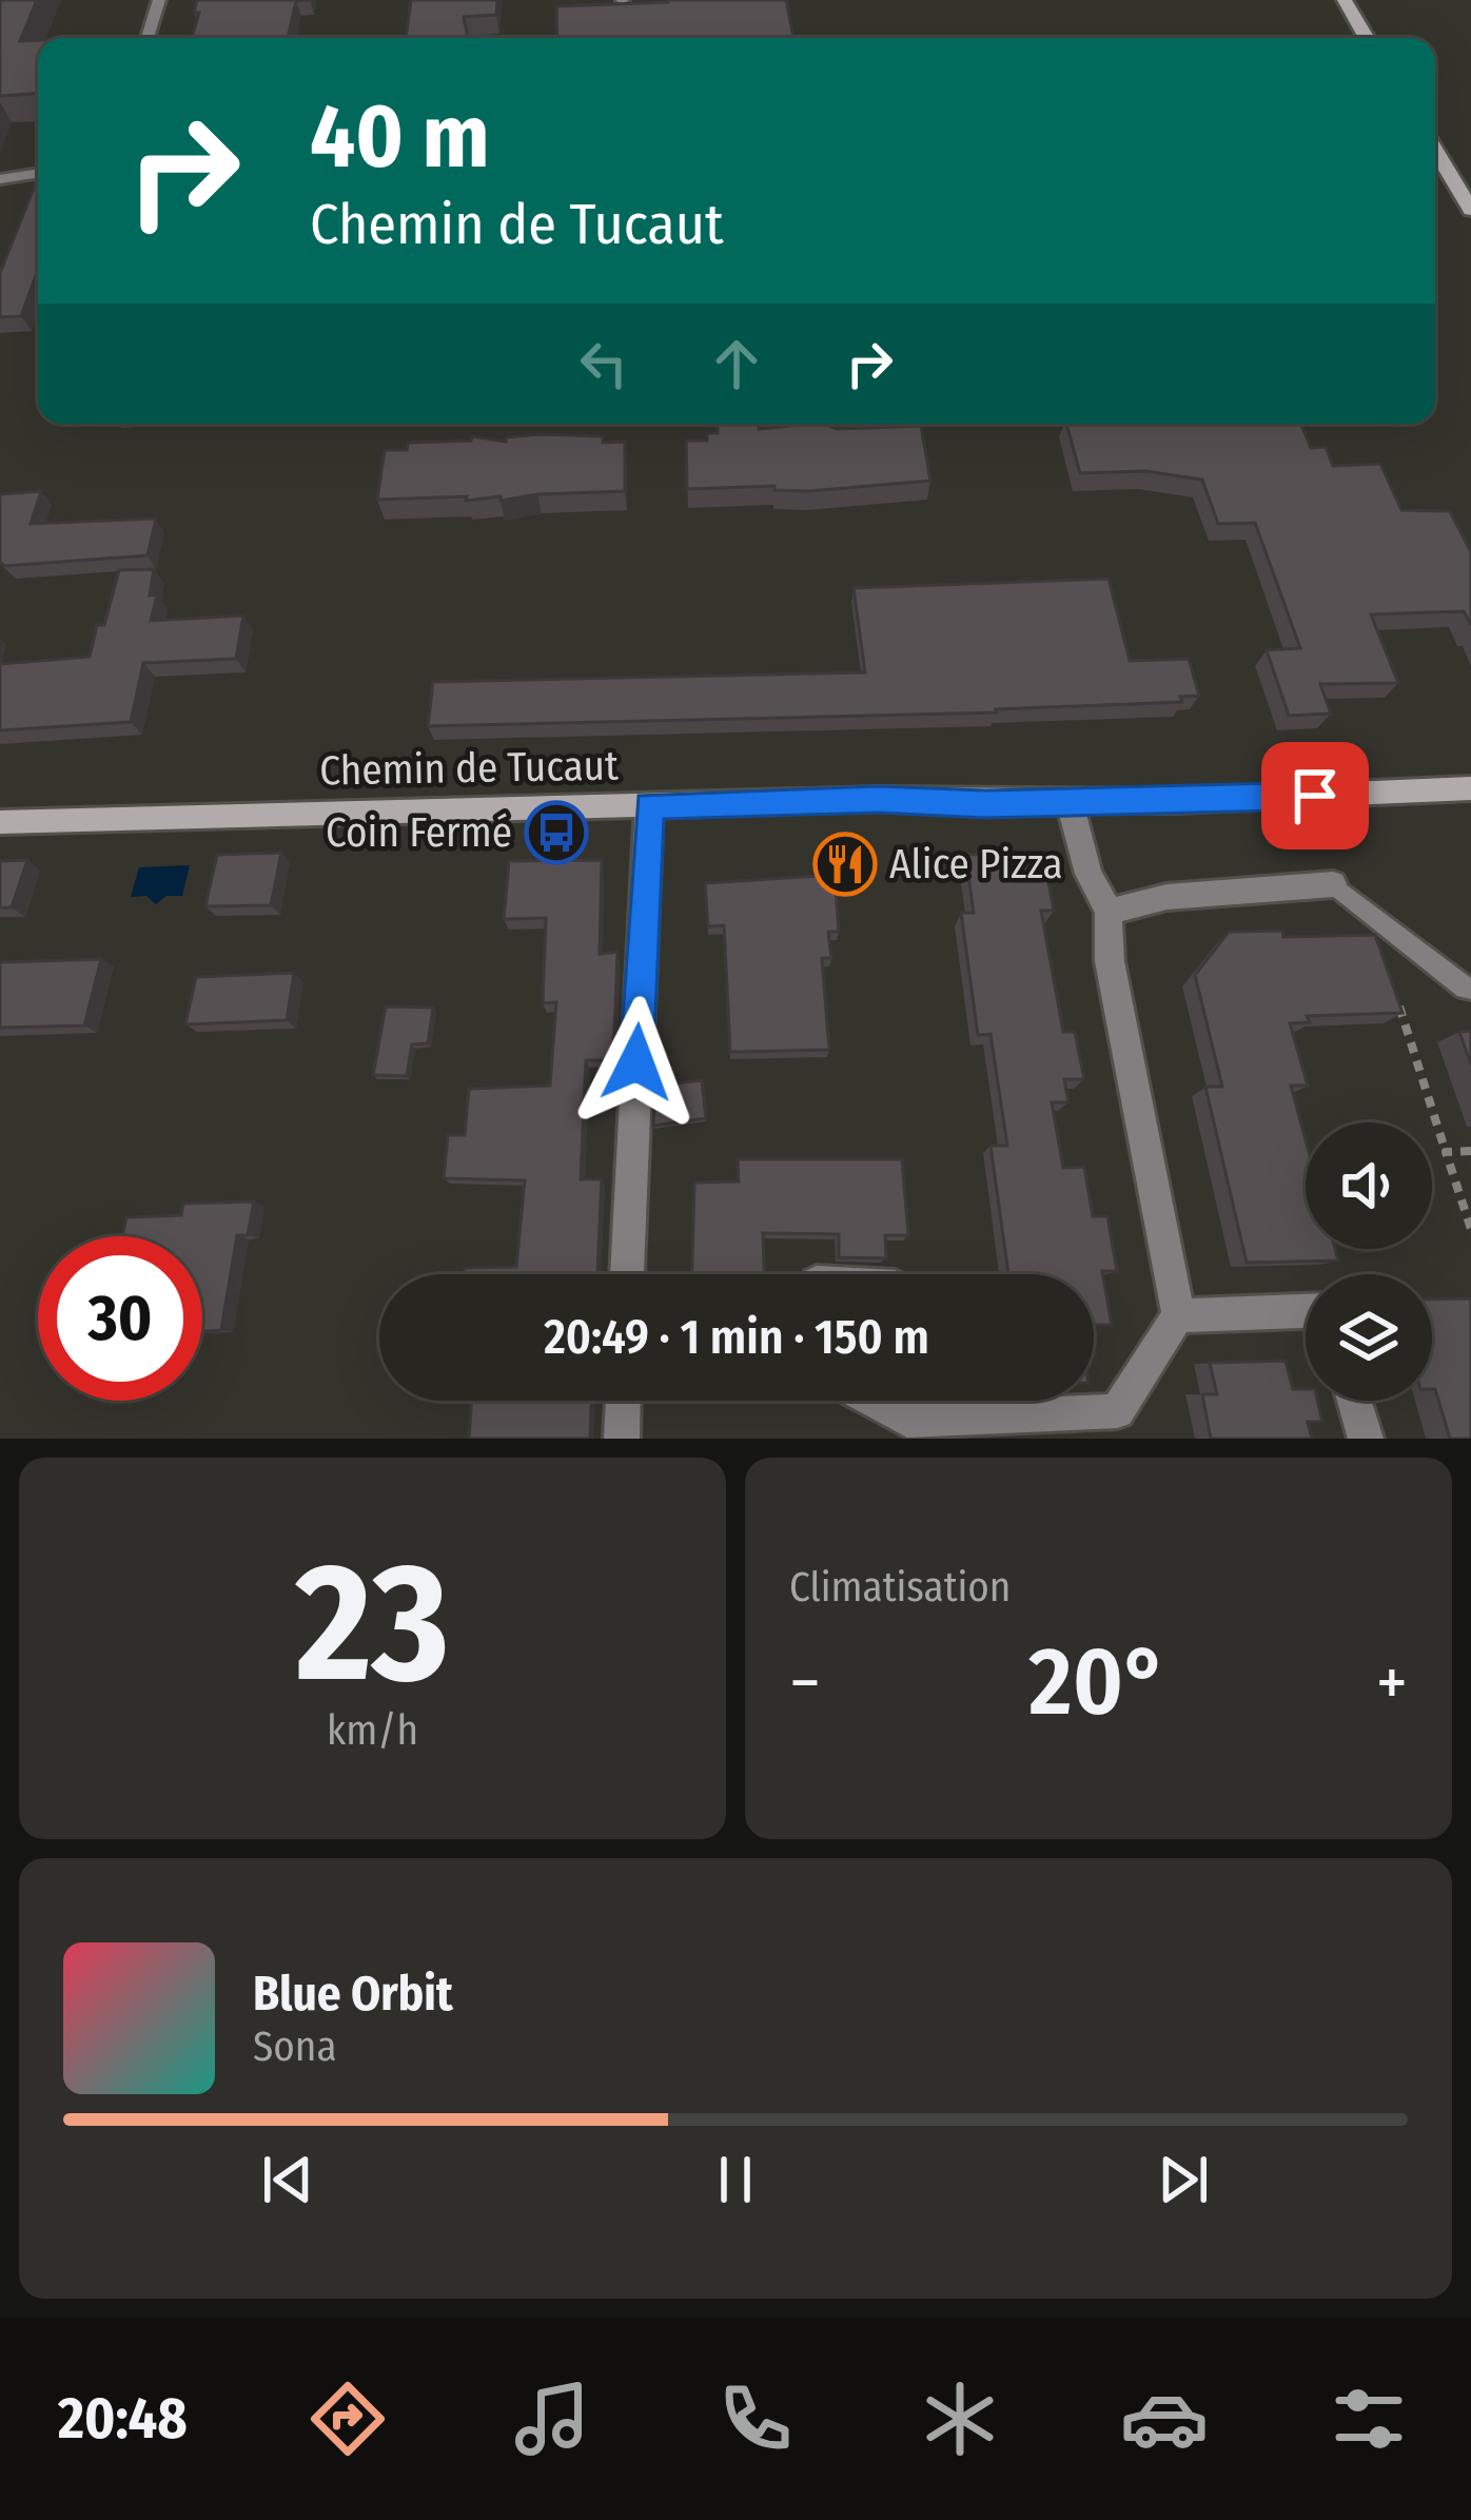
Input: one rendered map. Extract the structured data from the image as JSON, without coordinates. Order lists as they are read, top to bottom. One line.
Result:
{"streets":{"main road":["Chemin de Tucaut"]},"places":{"bus stop":["Coin Fermé"],"restaurant":["Alice Pizza"]},"page":{"turn":["40 m","Chemin de Tucaut"],"limit":"30","trip":"20:49 · 1 min · 150 m","tile":[["23","km/h"],"Climatisation"],"heat":["−","20°","+"],"song":["Blue Orbit","Sona"],"tabs":"20:48"}}
